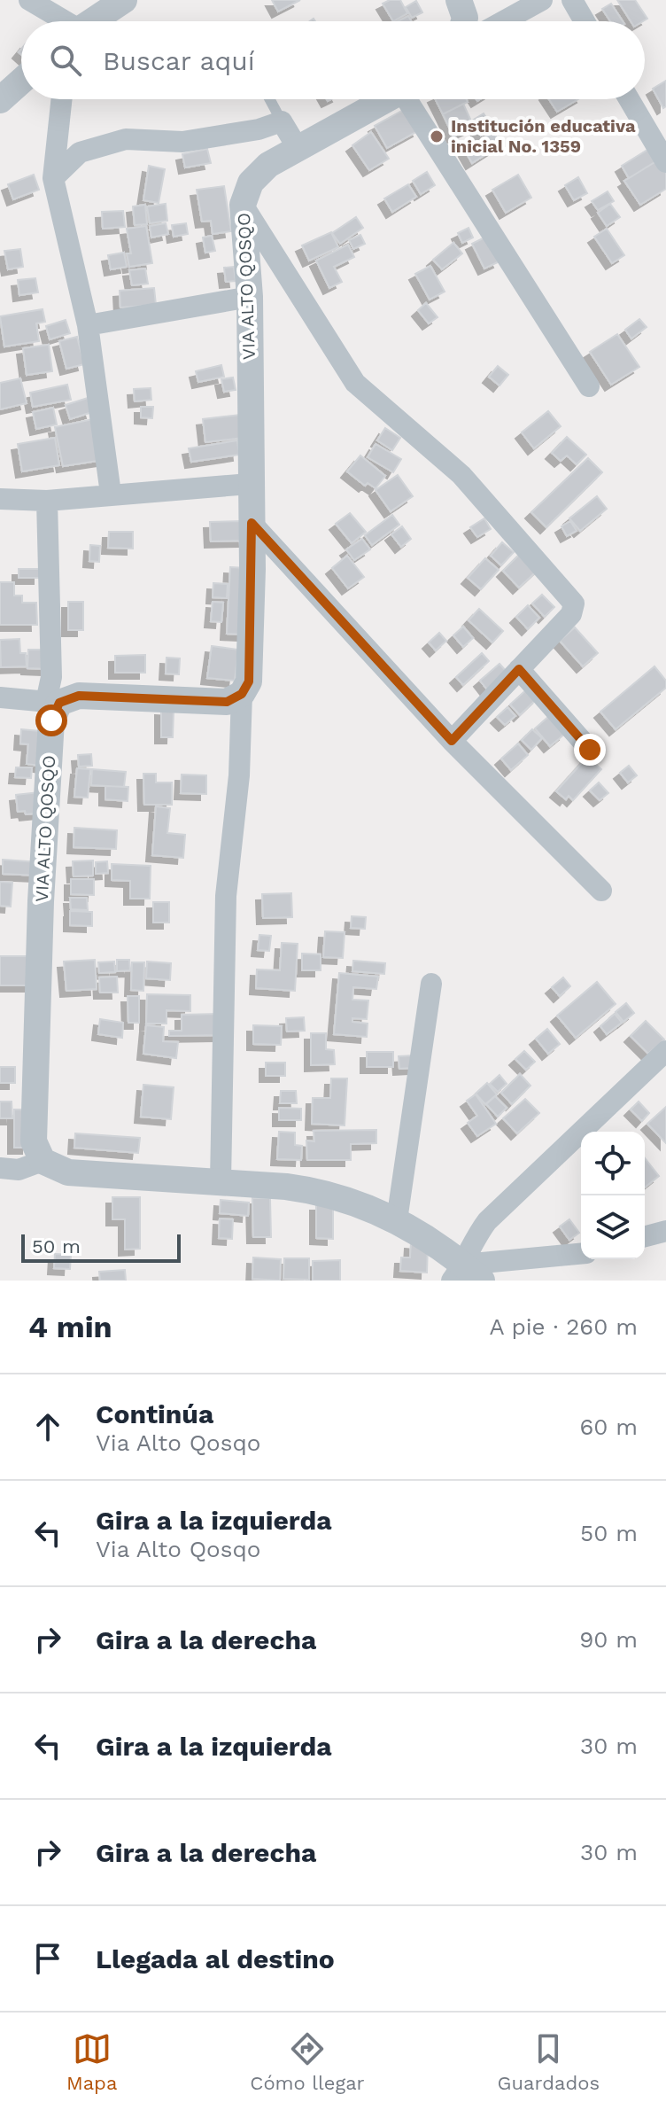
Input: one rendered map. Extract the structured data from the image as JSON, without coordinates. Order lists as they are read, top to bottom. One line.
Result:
{"streets":{"street":["VIA ALTO QOSQO"]},"places":["Institución educativa inicial No. 1359"],"scale_bar":"50 m","page":{"search":"Buscar aquí","scale":"50 m","heading":["4 min","A pie · 260 m"],"list":[["Continúa","Via Alto Qosqo","60 m"],["Gira a la izquierda","Via Alto Qosqo","50 m"],["Gira a la derecha","90 m"],["Gira a la izquierda","30 m"],["Gira a la derecha","30 m"],"Llegada al destino"],"nav":["Mapa","Cómo llegar","Guardados"]}}
